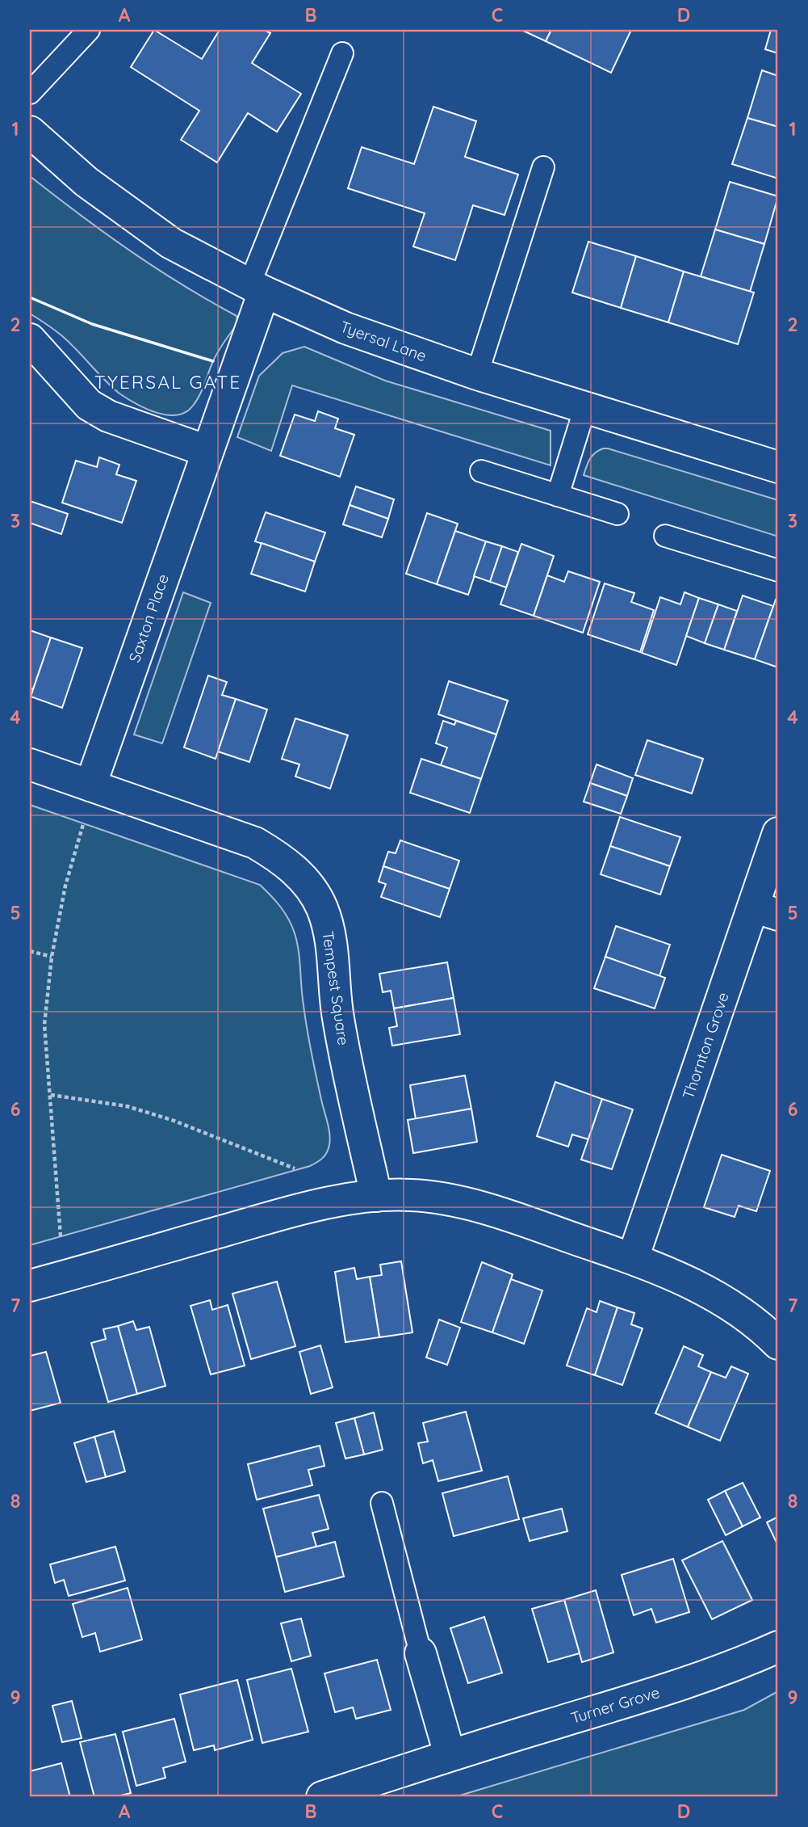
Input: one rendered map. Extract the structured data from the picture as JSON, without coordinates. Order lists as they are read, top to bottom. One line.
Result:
{"streets":{"street":["Tyersal Lane","Saxton Place","Tempest Square","Thornton Grove","Turner Grove"]},"crossings":[["Tyersal Lane","Saxton Place"],["Saxton Place","Tempest Square"]],"districts":["TYERSAL GATE"],"grid":{"columns":["A","B","C","D"],"rows":["1","2","3","4","5","6","7","8","9"]}}
